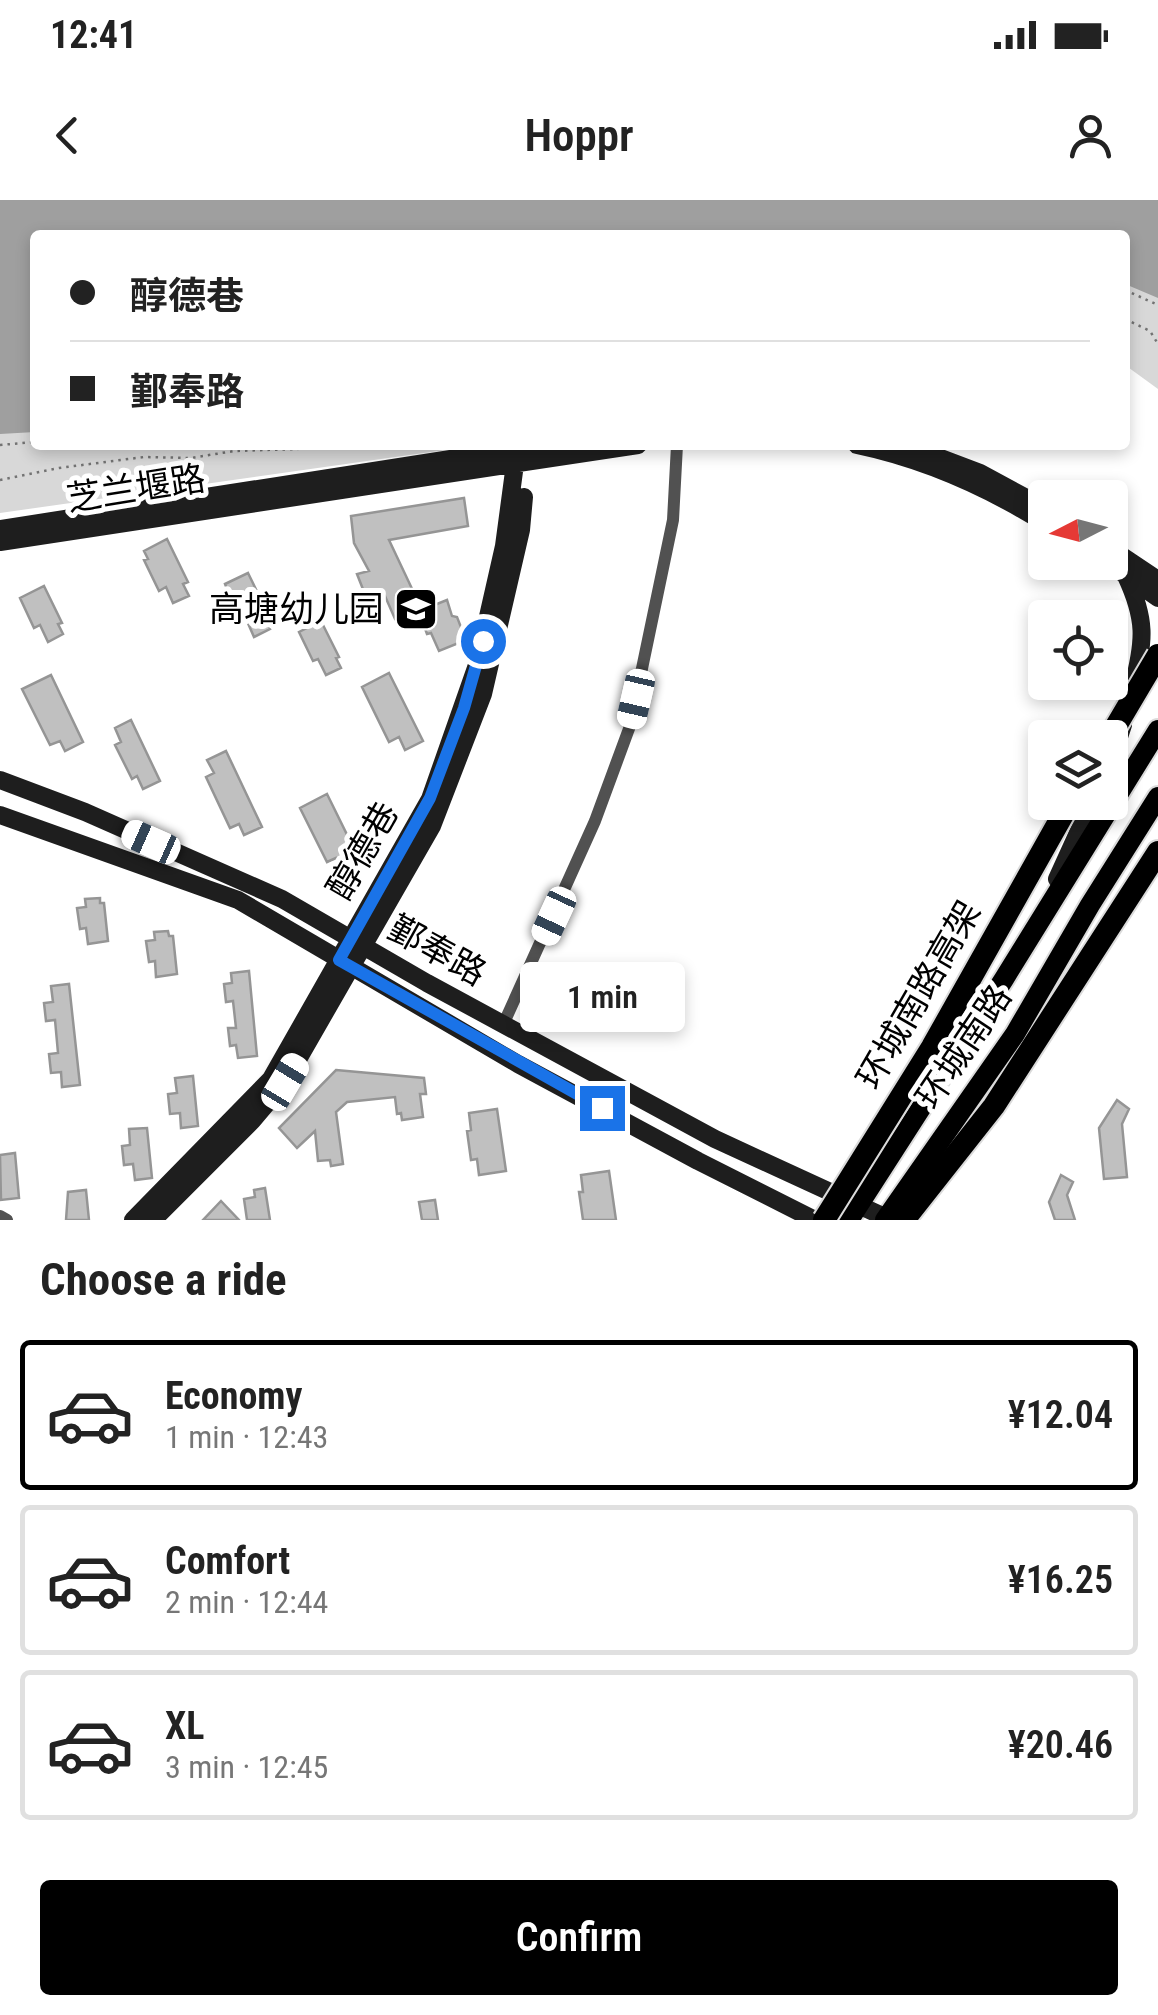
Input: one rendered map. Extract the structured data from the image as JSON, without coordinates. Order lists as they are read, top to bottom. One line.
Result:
{"streets":{"highway":["环城南路高架"],"main road":["环城南路"],"street":["芝兰堰路","醇德巷","鄞奉路"]},"crossings":[["芝兰堰路","醇德巷"],["醇德巷","鄞奉路"],["鄞奉路","环城南路"]],"places":{"school or university":["高塘幼儿园"]},"north":"left","page":{"status":"12:41","header":"Hoppr","banner":["醇德巷","鄞奉路"],"bubble":"1 min","heading":"Choose a ride","list":[{"name":"Economy","note":"1 min · 12:43","value":"¥12.04"},{"name":"Comfort","note":"2 min · 12:44","value":"¥16.25"},{"name":"XL","note":"3 min · 12:45","value":"¥20.46"}],"buttons":"Confirm"}}
